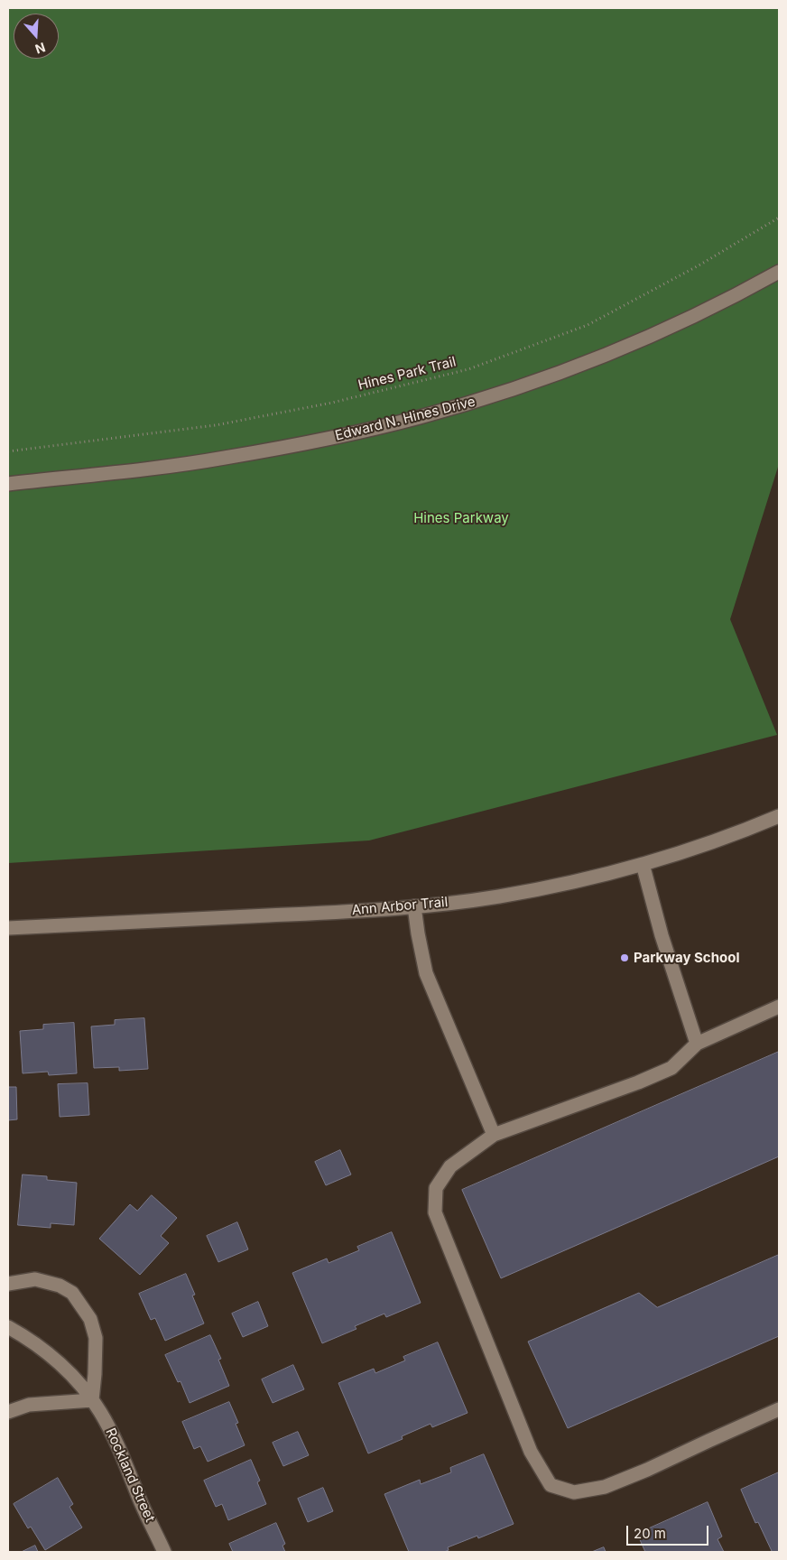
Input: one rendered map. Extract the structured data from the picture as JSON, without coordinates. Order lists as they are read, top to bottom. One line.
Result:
{"streets":{"street":["Edward N. Hines Drive","Ann Arbor Trail","Rockland Street"],"path":["Hines Park Trail"]},"parks":["Hines Parkway"],"places":["Parkway School"],"scale_bar":"20 m","north":"bottom"}
